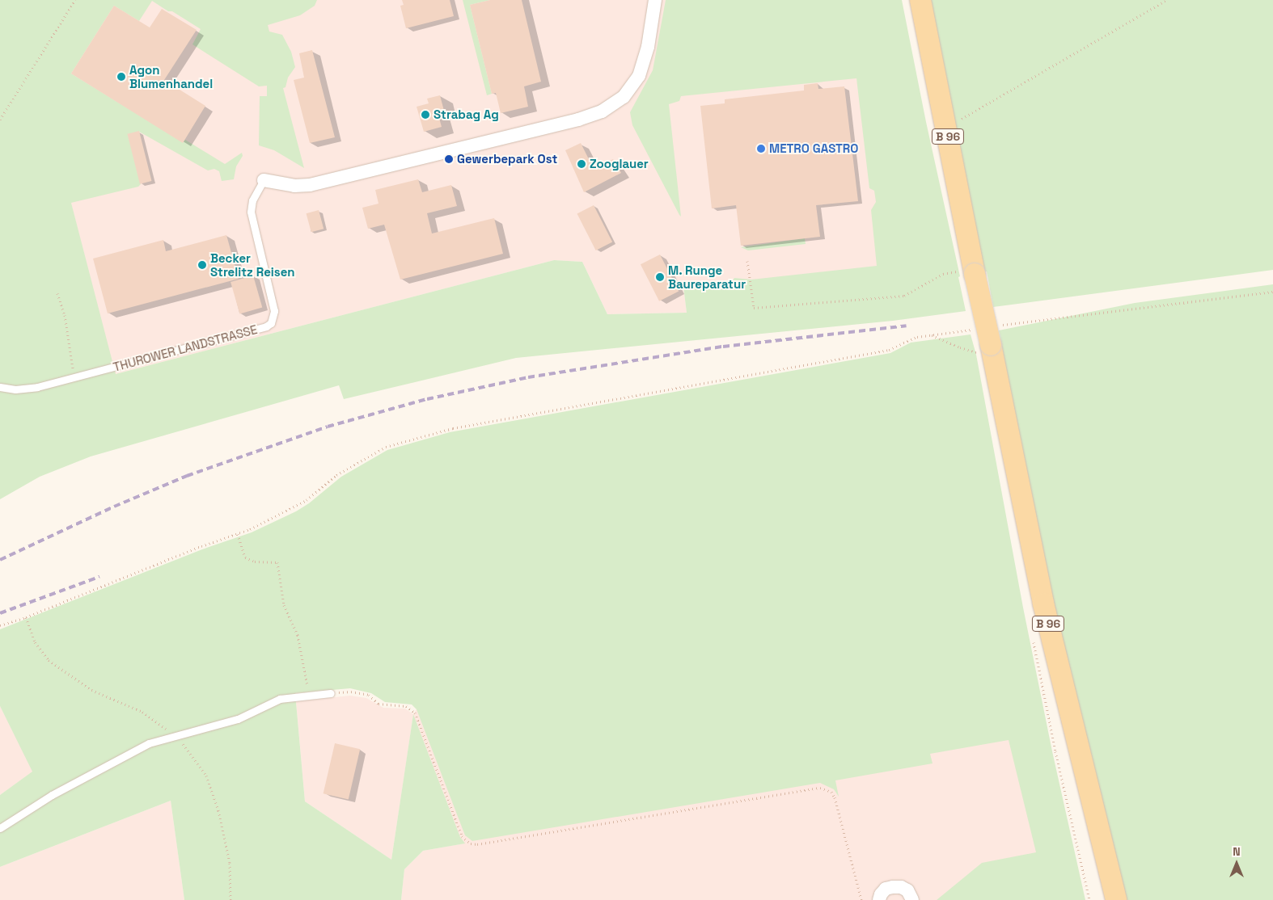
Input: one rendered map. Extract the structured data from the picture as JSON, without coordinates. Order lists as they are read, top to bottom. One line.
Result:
{"streets":{"main road":["B 96"],"lane":["THUROWER LANDSTRASSE"]},"places":["Agon Blumenhandel","Strabag Ag","METRO GASTRO","Gewerbepark Ost","Zooglauer","Becker Strelitz Reisen","M. Runge Baureparatur"],"north":"top"}
